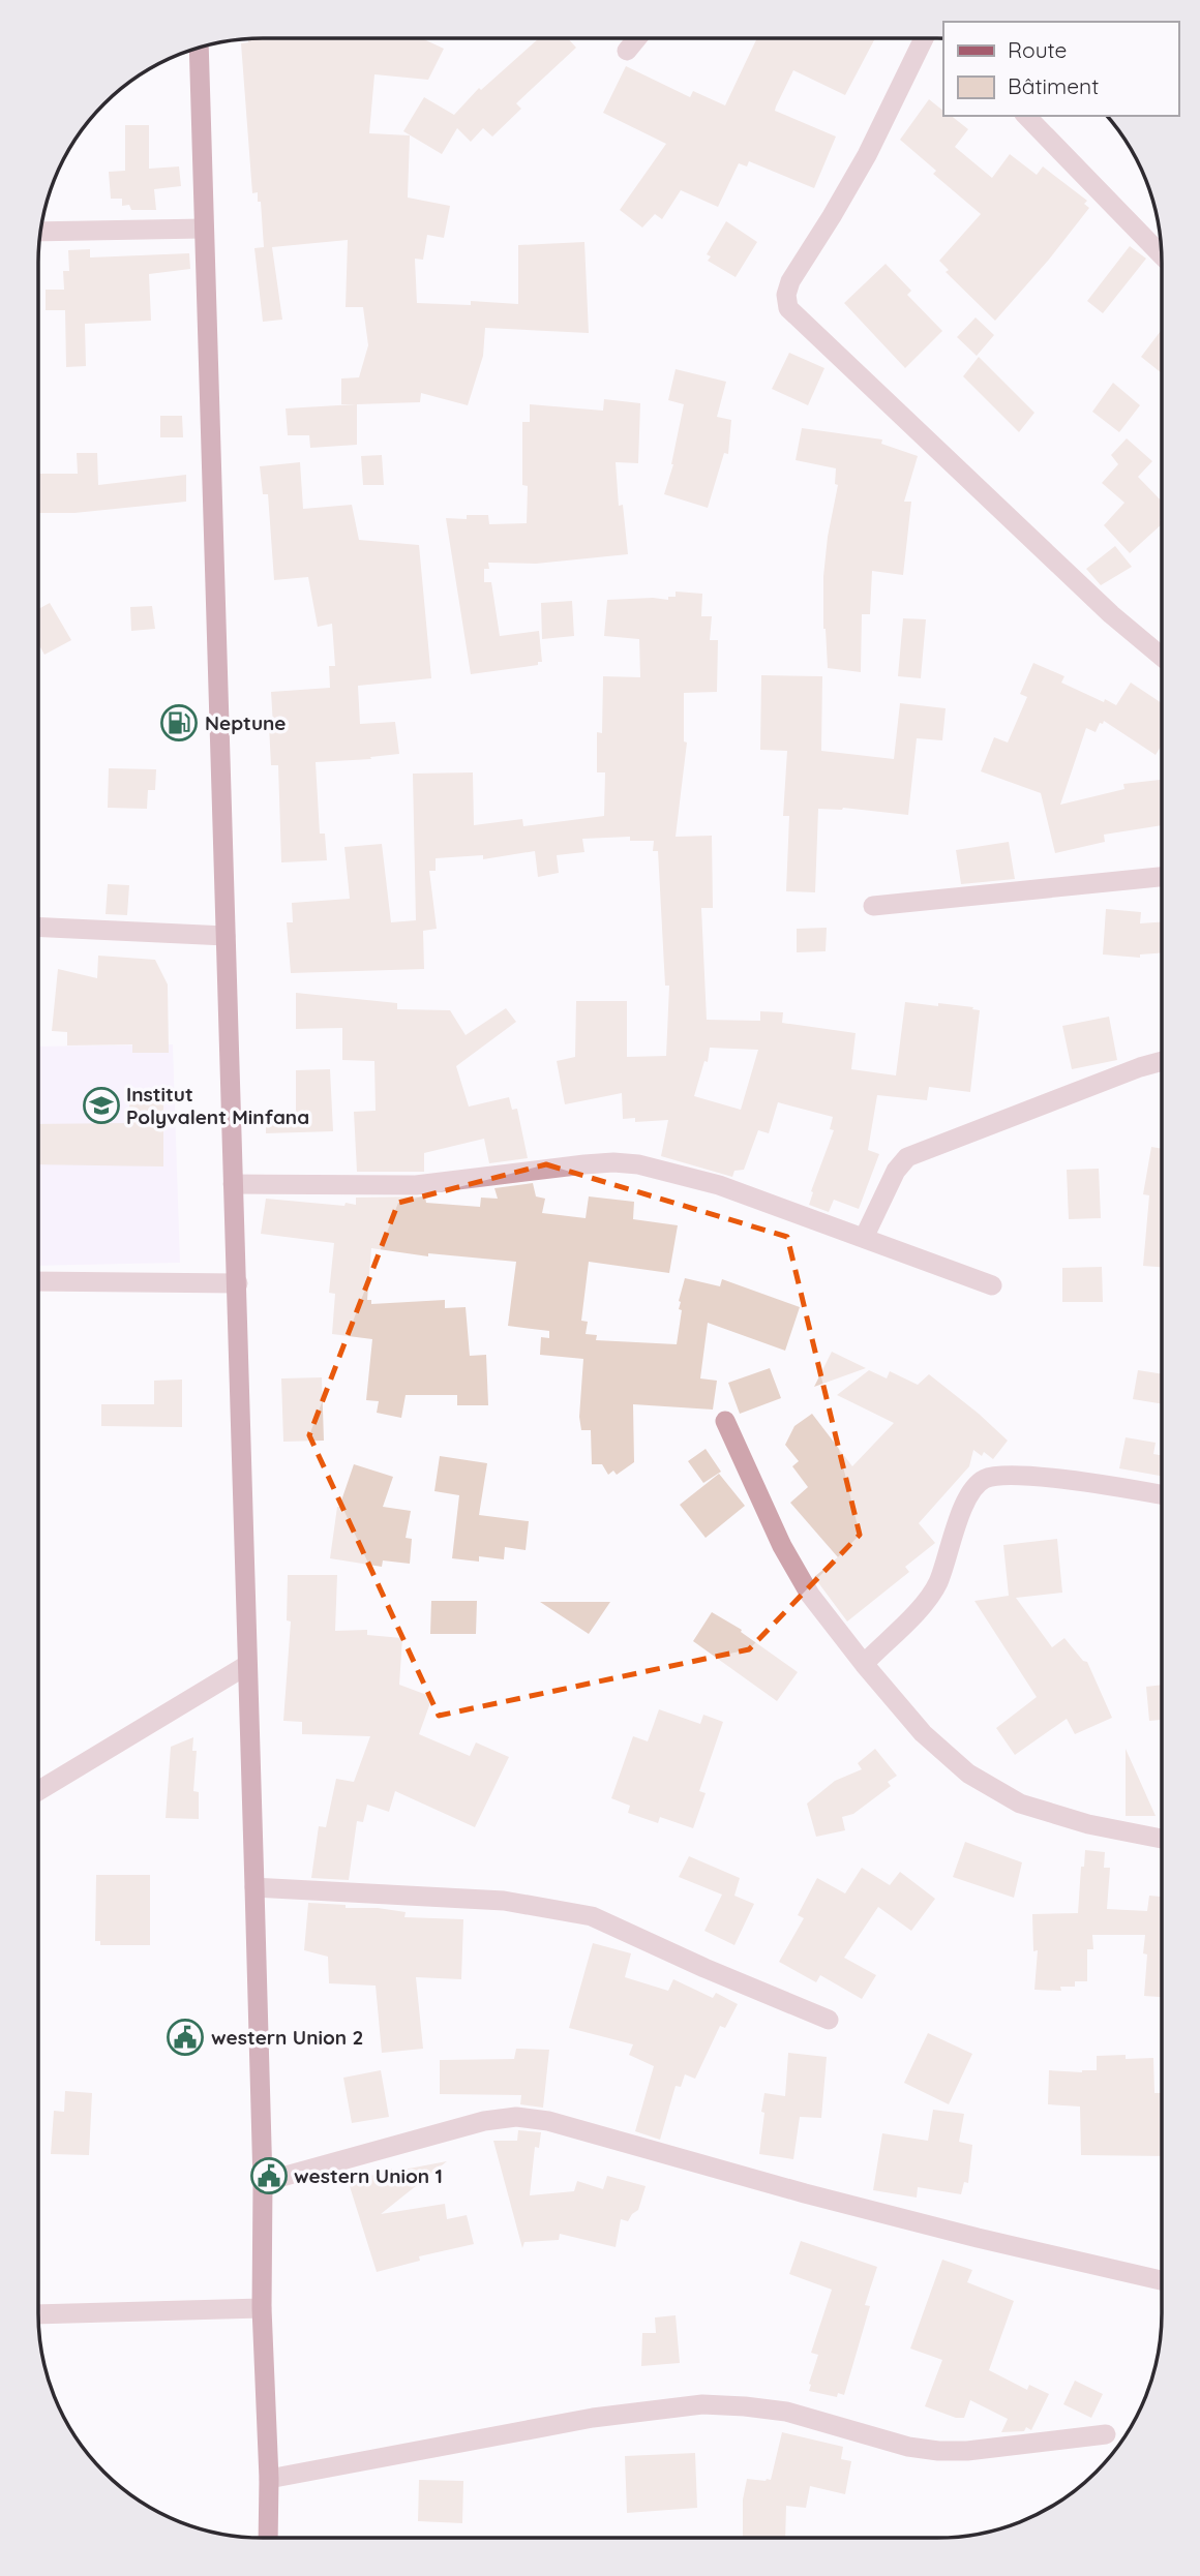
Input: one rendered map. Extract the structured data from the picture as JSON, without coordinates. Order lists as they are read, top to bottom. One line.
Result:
{"places":{"fuel station":["Neptune"],"school or university":["Institut Polyvalent Minfana"],"public building":["western Union 2","western Union 1"]},"legend":["Route","Bâtiment"]}
